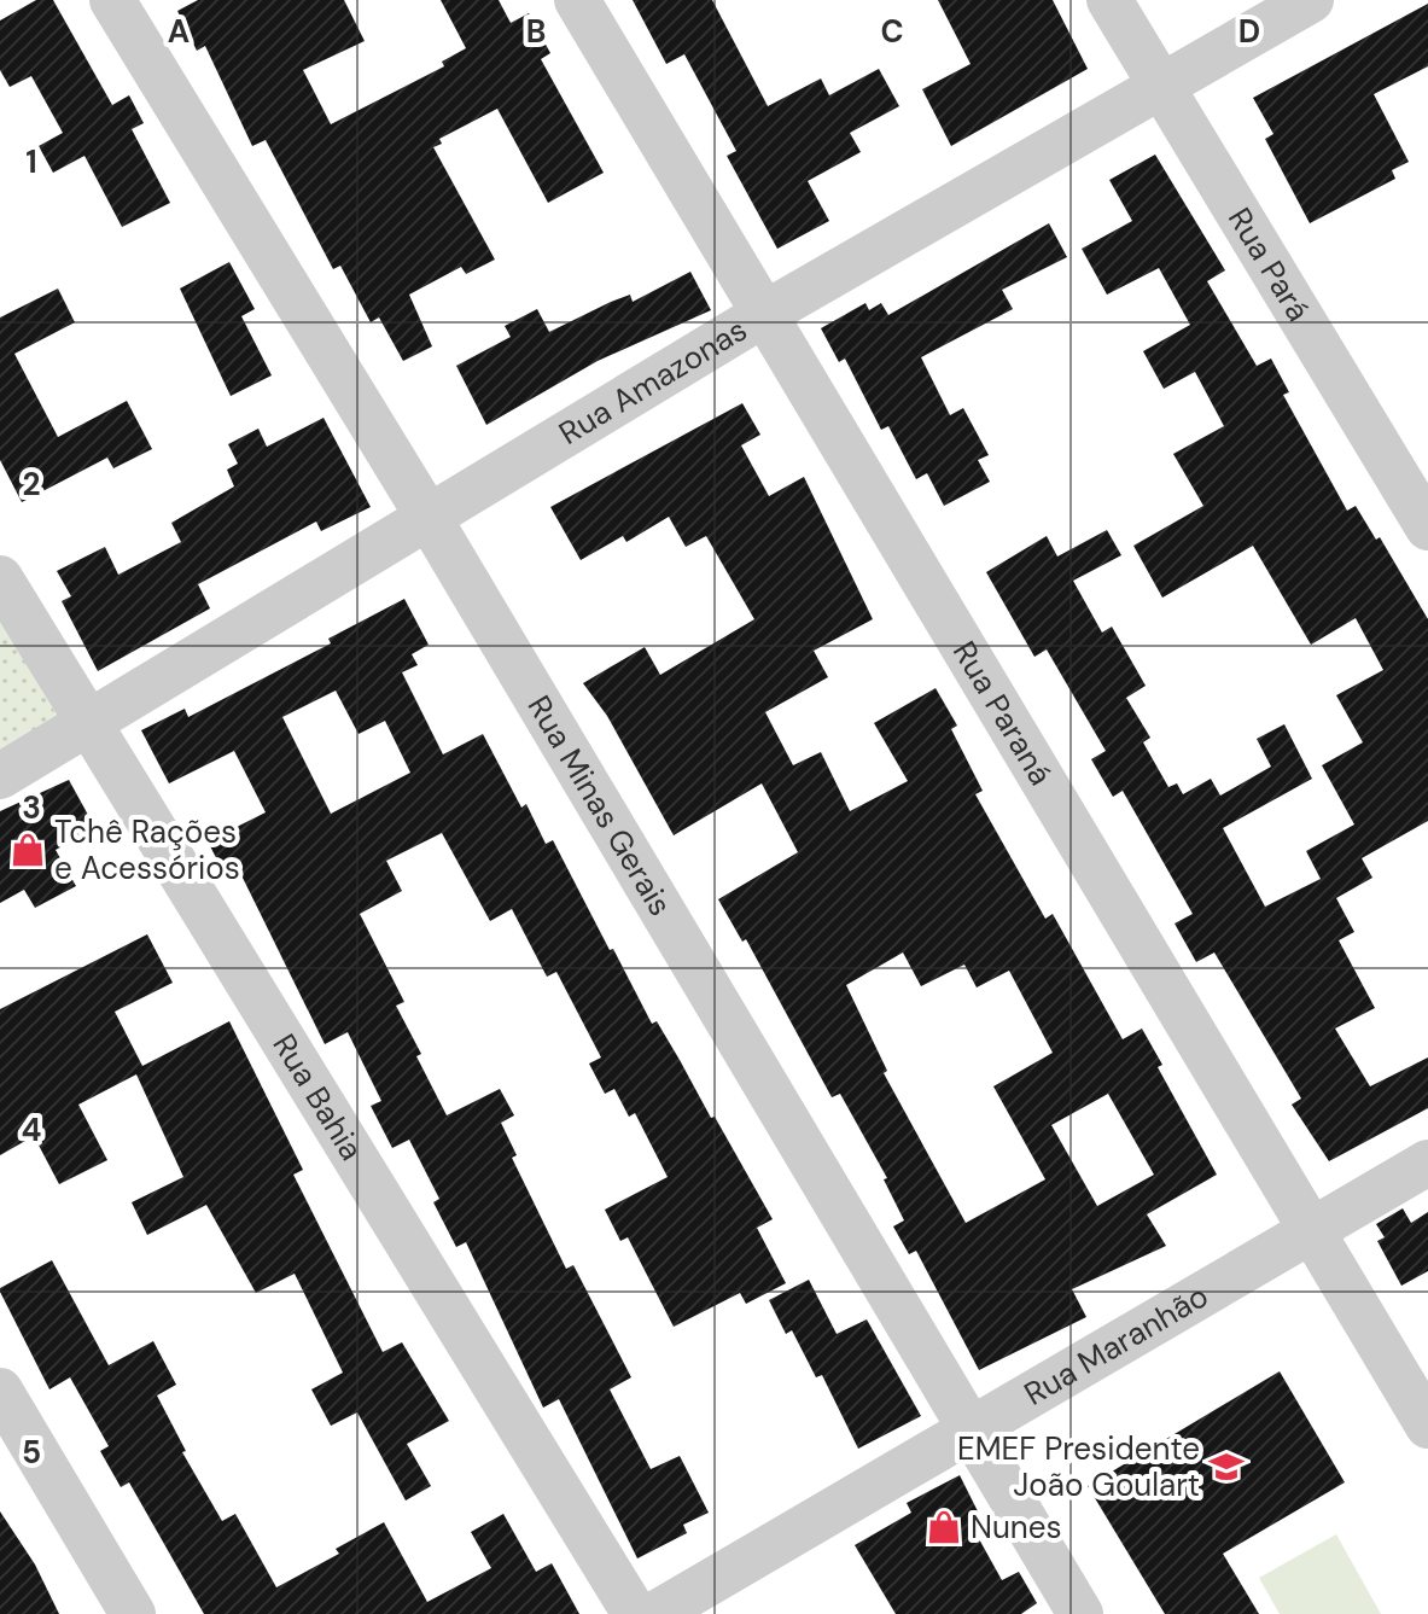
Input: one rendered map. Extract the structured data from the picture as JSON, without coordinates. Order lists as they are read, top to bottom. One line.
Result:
{"streets":{"street":["Rua Pará","Rua Amazonas","Rua Paraná","Rua Minas Gerais","Rua Bahia","Rua Maranhão"]},"crossings":[["Rua Pará","Rua Amazonas"],["Rua Amazonas","Rua Paraná"],["Rua Amazonas","Rua Minas Gerais"],["Rua Amazonas","Rua Bahia"],["Rua Paraná","Rua Maranhão"],["Rua Minas Gerais","Rua Maranhão"]],"places":{"shop":["Tchê Rações e Acessórios","Nunes"],"school or university":["EMEF Presidente João Goulart"]},"grid":{"columns":["A","B","C","D"],"rows":["1","2","3","4","5"]}}
